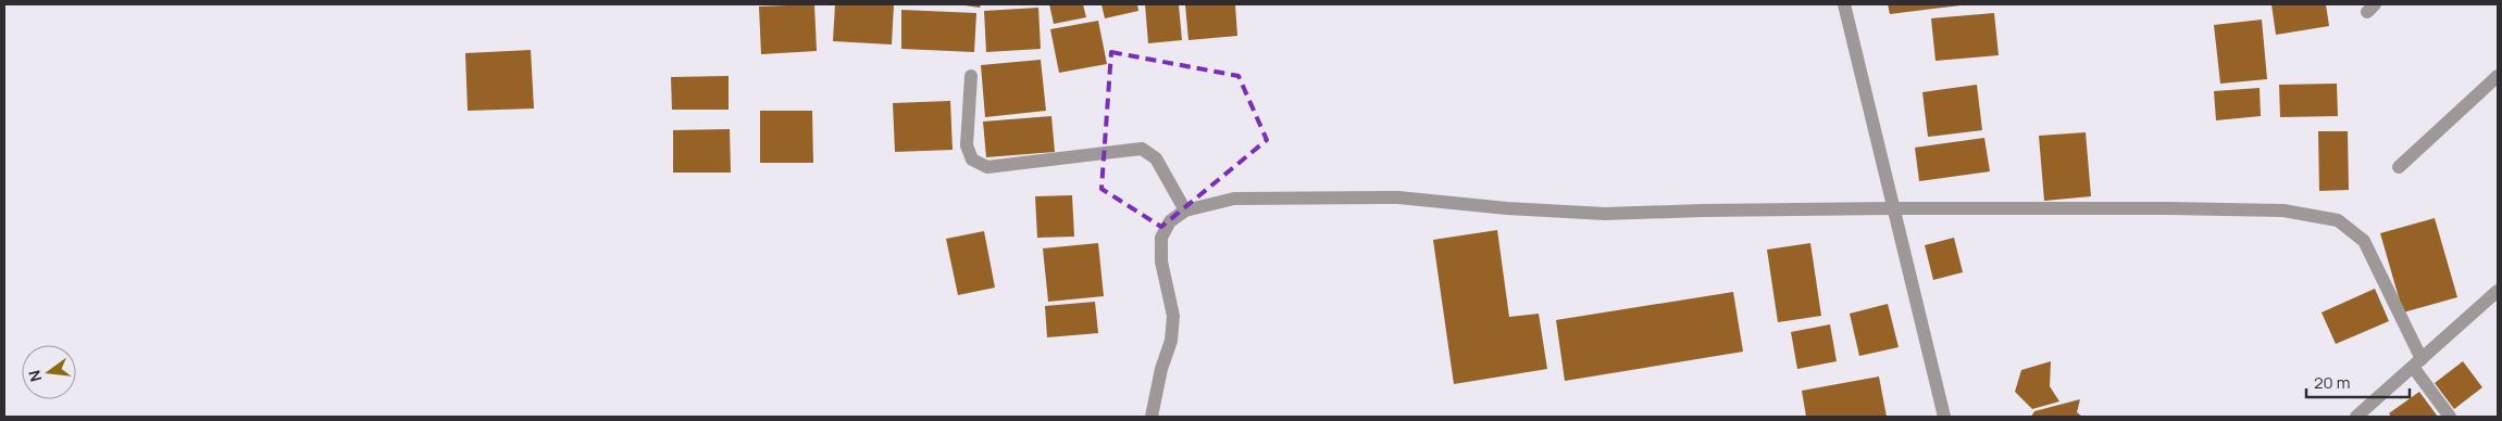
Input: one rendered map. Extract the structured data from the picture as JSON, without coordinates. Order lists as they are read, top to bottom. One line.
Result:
{"scale_bar":"20 m","north":"left"}
